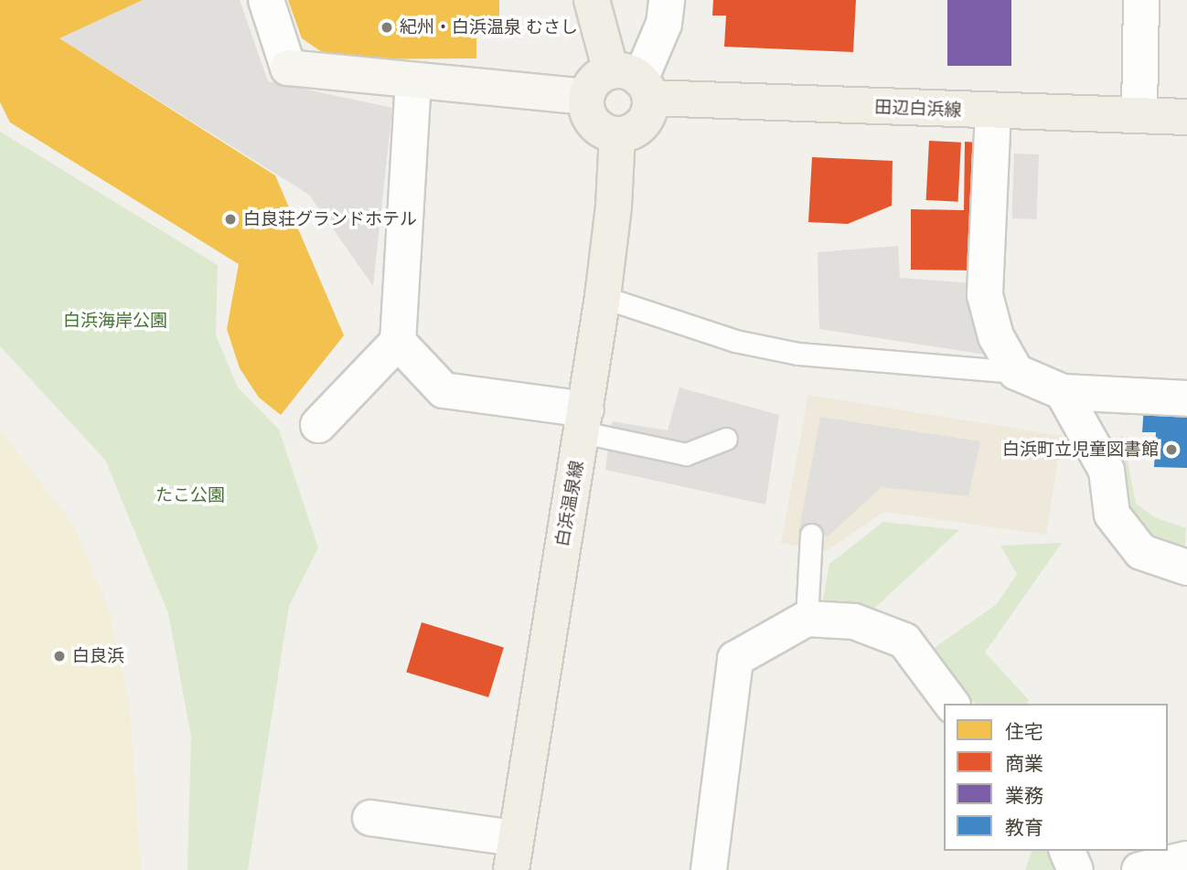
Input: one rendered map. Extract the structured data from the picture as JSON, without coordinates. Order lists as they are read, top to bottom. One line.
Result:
{"streets":{"main road":["田辺白浜線","白浜温泉線"]},"crossings":[["田辺白浜線","白浜温泉線"]],"parks":["白浜海岸公園","たこ公園"],"places":["紀州・白浜温泉 むさし","白良荘グランドホテル","白浜町立児童図書館","白良浜"],"legend":["住宅","商業","業務","教育"]}
